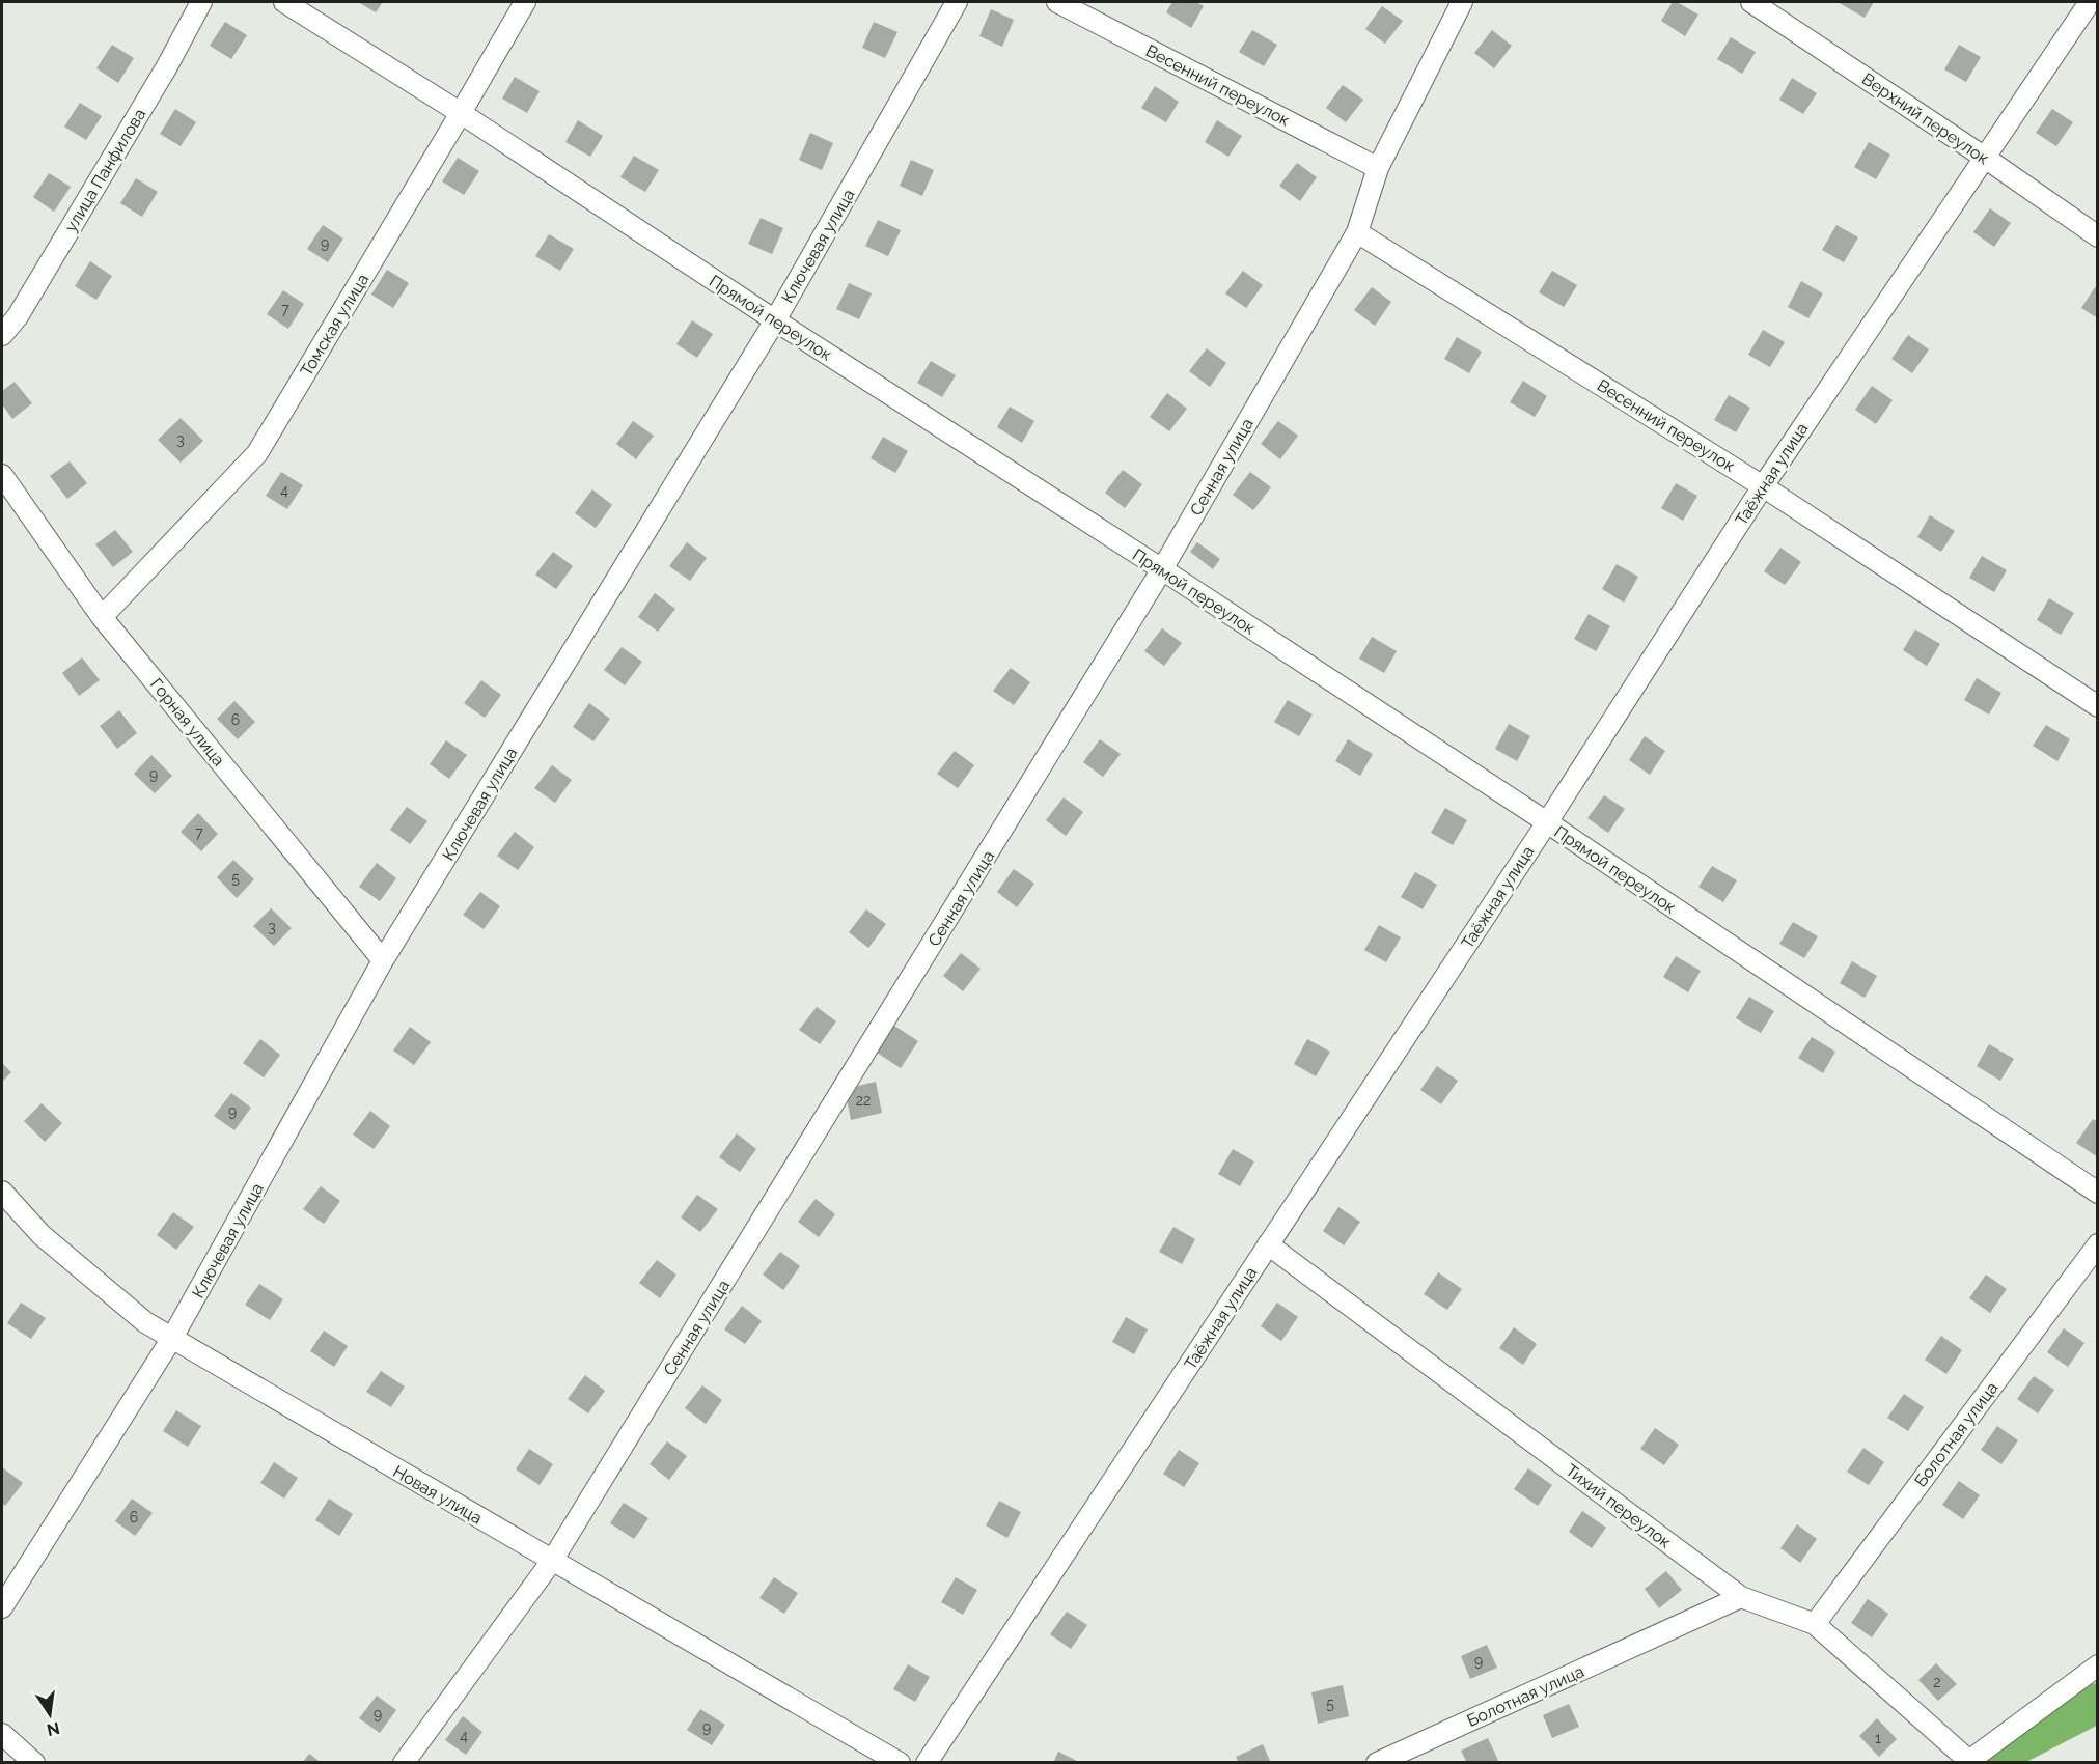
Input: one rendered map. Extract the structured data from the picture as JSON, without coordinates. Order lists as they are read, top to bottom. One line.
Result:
{"streets":{"street":["Весенний переулок","Верхний переулок","улица Панфилова","Ключевая улица","Прямой переулок","Томская улица","Сенная улица","Таёжная улица","Горная улица","Болотная улица","Новая улица","Тихий переулок"]},"crossings":[["Весенний переулок","Сенная улица"],["Весенний переулок","Таёжная улица"],["Верхний переулок","Таёжная улица"],["Ключевая улица","Прямой переулок"],["Ключевая улица","Горная улица"],["Ключевая улица","Новая улица"],["Прямой переулок","Томская улица"],["Прямой переулок","Сенная улица"],["Прямой переулок","Таёжная улица"],["Томская улица","Горная улица"],["Сенная улица","Новая улица"],["Таёжная улица","Тихий переулок"],["Болотная улица","Тихий переулок"]],"house_numbers":["9","7","3","4","6","9","7","5","3","22","9","6","9","2","5","9","9","4","1"],"north":"bottom"}
